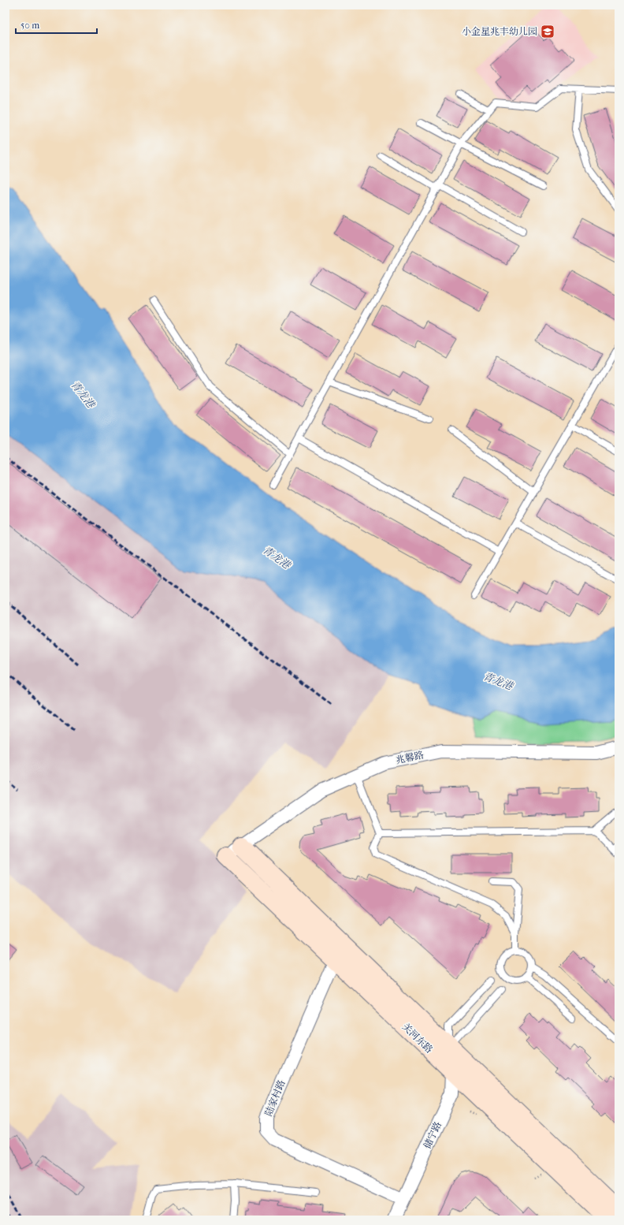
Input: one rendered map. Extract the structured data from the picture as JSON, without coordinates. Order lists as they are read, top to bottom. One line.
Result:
{"streets":{"main road":["关河东路"],"street":["兆馨路","陆家村路","储宁路"]},"crossings":[["兆馨路","关河东路"],["关河东路","陆家村路"],["关河东路","储宁路"],["陆家村路","储宁路"]],"water":["青龙港"],"places":{"school or university":["小金星兆丰幼儿园"]},"scale_bar":"50 m"}
